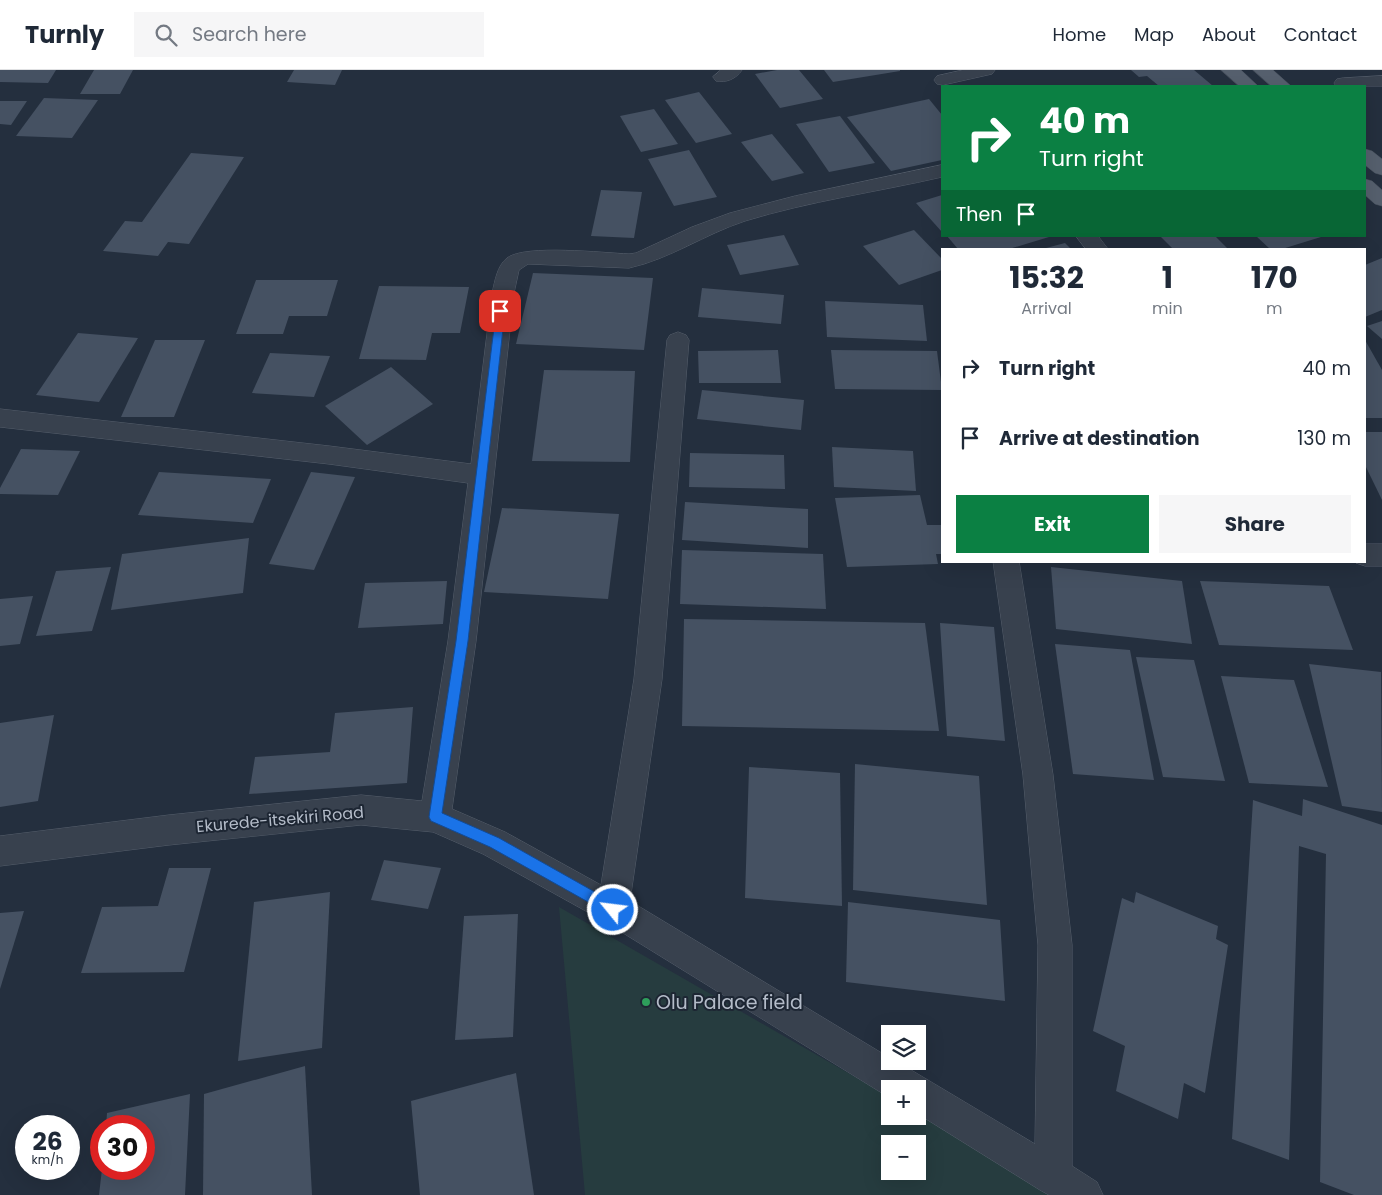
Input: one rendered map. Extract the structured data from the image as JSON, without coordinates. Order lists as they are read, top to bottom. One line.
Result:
{"streets":{"street":["Ekurede-itsekiri Road"]},"places":["Olu Palace field"],"page":{"header":"Turnly","search":"Search here","nav":["Home","Map","About","Contact"],"turn":["40 m","Turn right"],"then":"Then","eta":["15:32","Arrival","1","min","170","m"],"list":[{"name":"Turn right","value":"40 m"},{"name":"Arrive at destination","value":"130 m"}],"buttons":["Exit","Share"],"map_buttons":["+","−"],"speed":"26 km/h","limit":"30"}}
